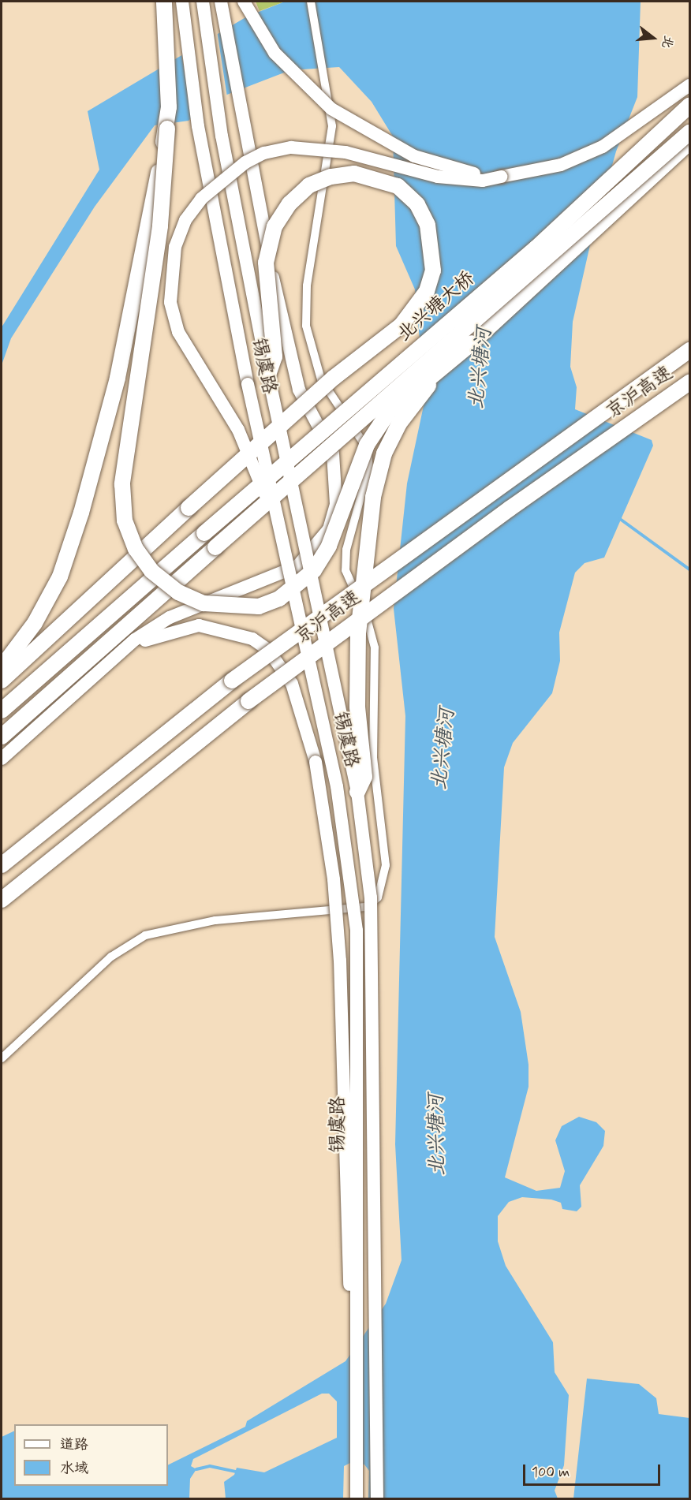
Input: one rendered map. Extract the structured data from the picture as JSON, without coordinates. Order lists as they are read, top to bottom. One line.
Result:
{"streets":{"highway":["北兴塘大桥","京沪高速"],"main road":["锡虞路"]},"water":["北兴塘河"],"legend":["道路","水域"],"scale_bar":"100 m","north":"right"}
